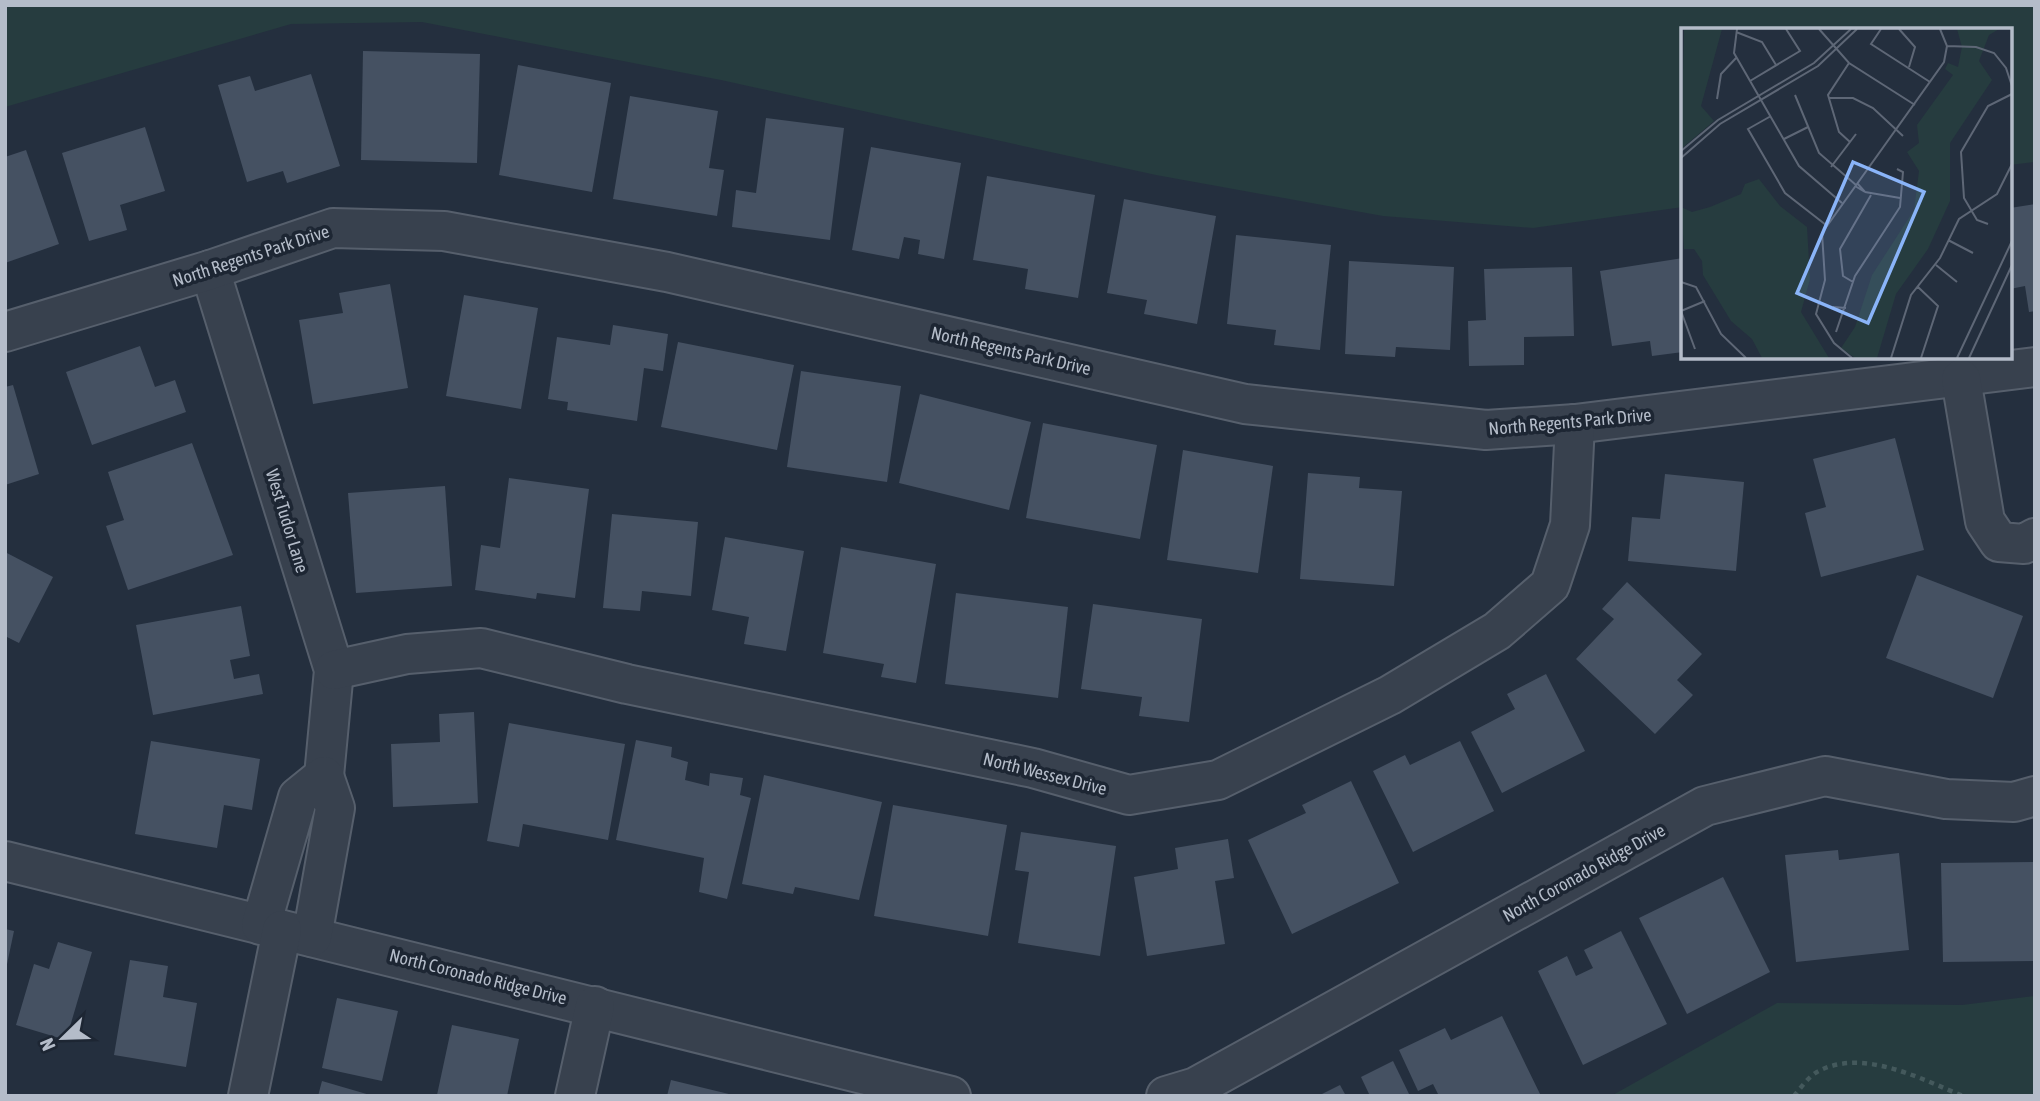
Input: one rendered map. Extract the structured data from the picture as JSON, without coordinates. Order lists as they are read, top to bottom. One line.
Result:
{"streets":{"street":["North Regents Park Drive","West Tudor Lane","North Wessex Drive","North Coronado Ridge Drive"]},"crossings":[["North Regents Park Drive","West Tudor Lane"],["North Regents Park Drive","North Wessex Drive"],["West Tudor Lane","North Wessex Drive"],["West Tudor Lane","North Coronado Ridge Drive"]],"north":"bottom left"}
